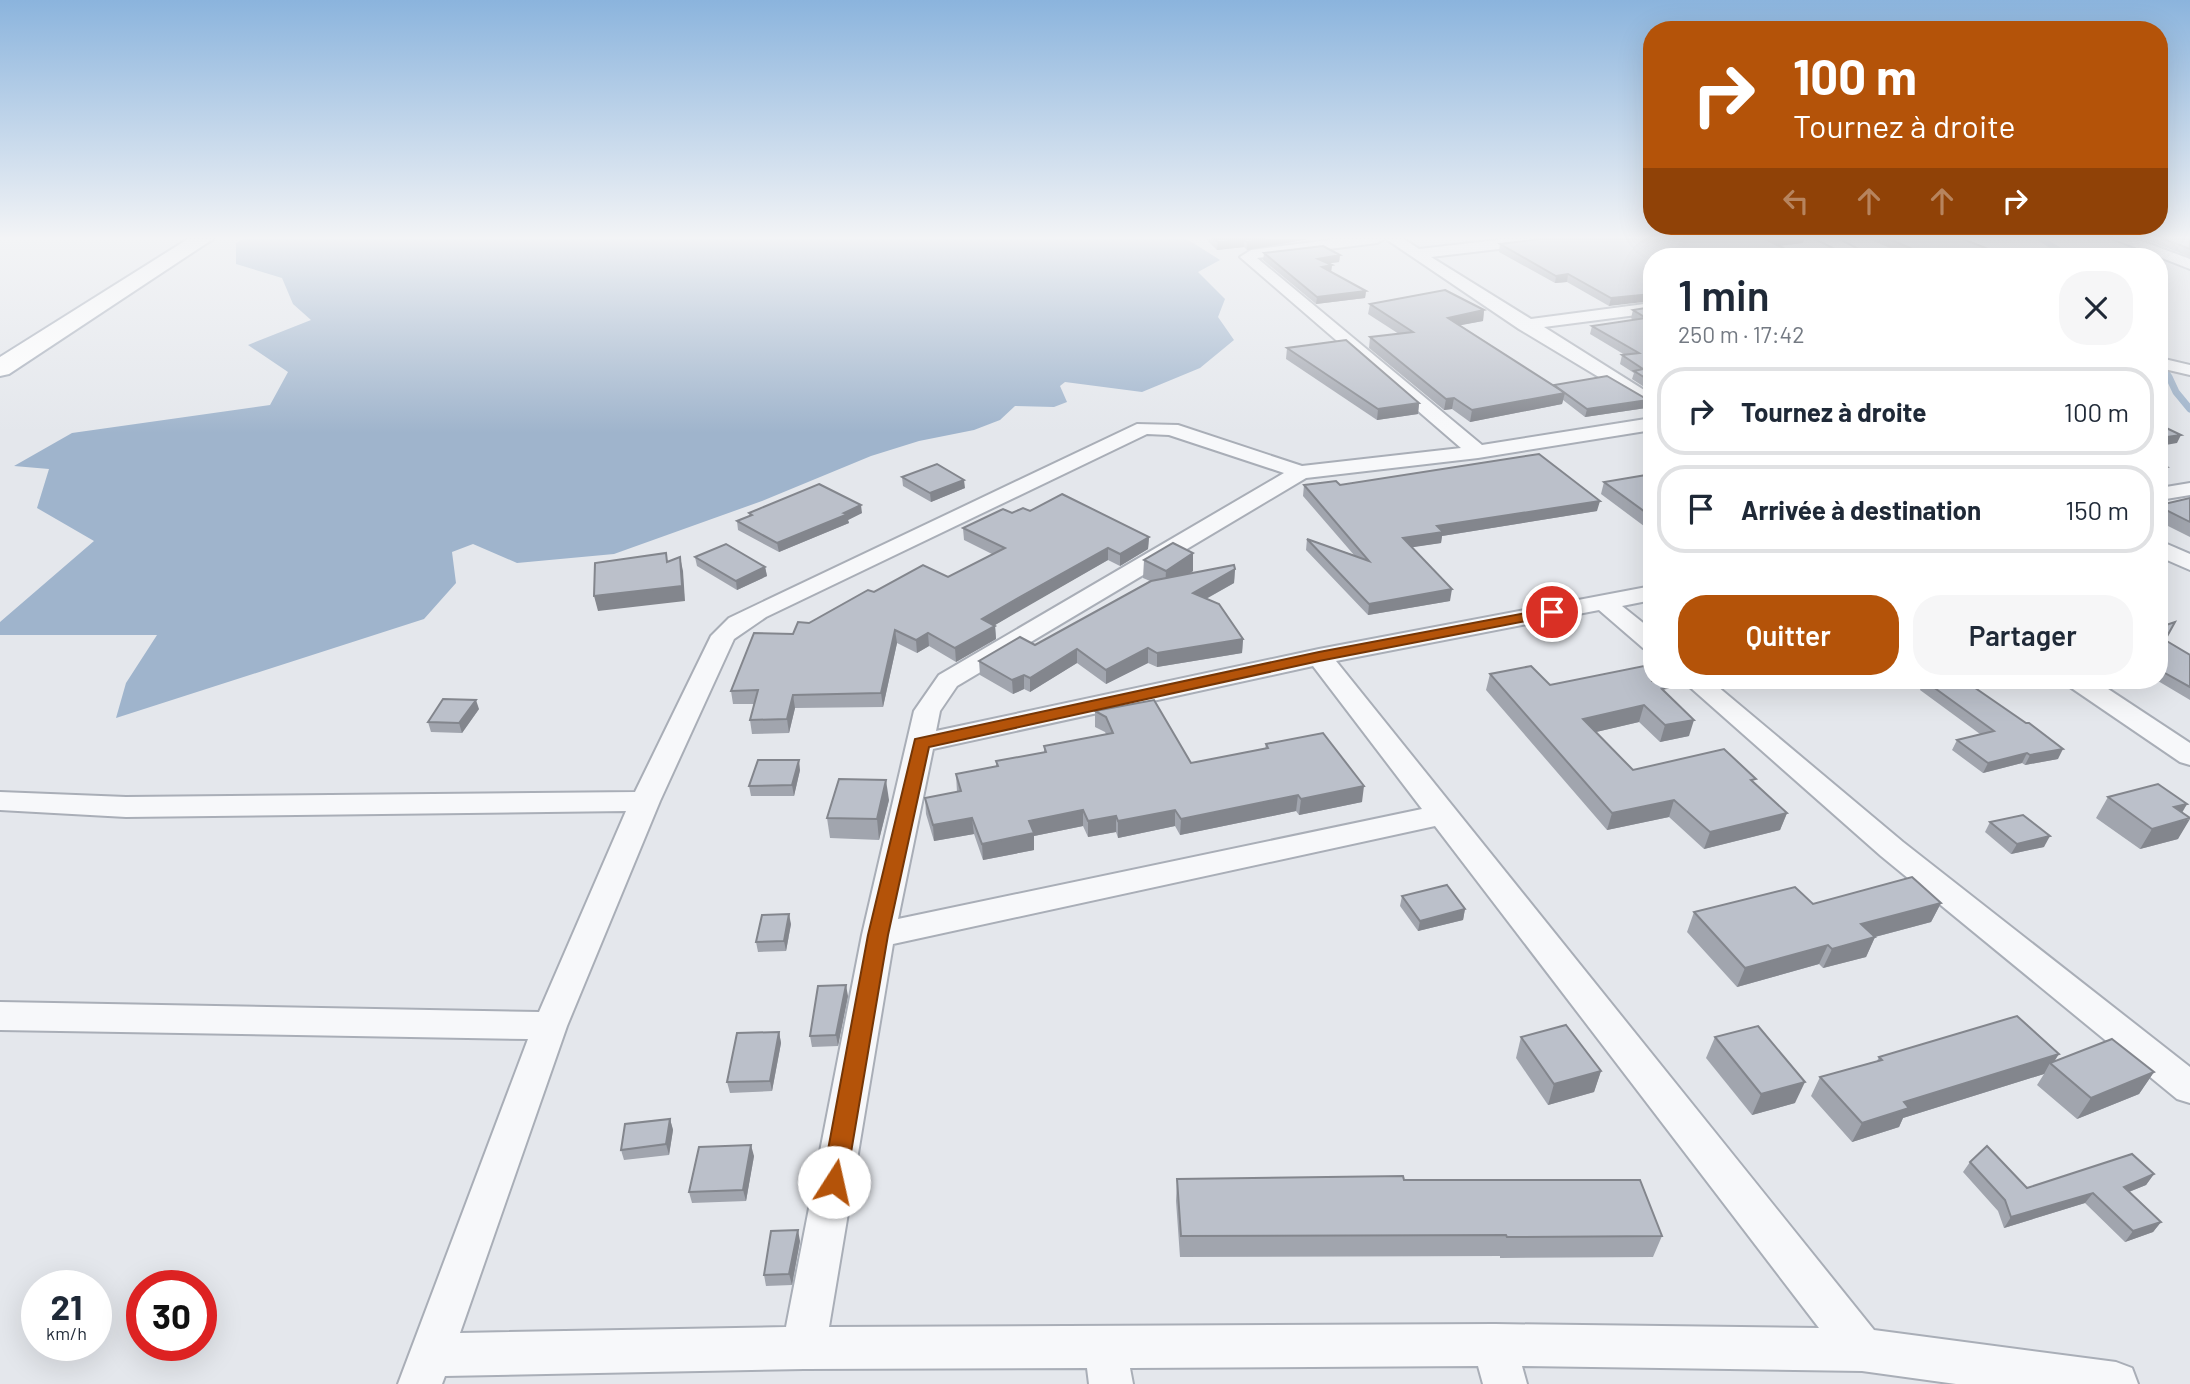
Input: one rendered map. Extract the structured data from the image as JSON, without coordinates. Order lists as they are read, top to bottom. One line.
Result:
{"page":{"turn":["100 m","Tournez à droite"],"heading":["1 min","250 m · 17:42"],"list":[{"name":"Tournez à droite","value":"100 m"},{"name":"Arrivée à destination","value":"150 m"}],"buttons":["Quitter","Partager"],"speed":"21 km/h","limit":"30"}}
